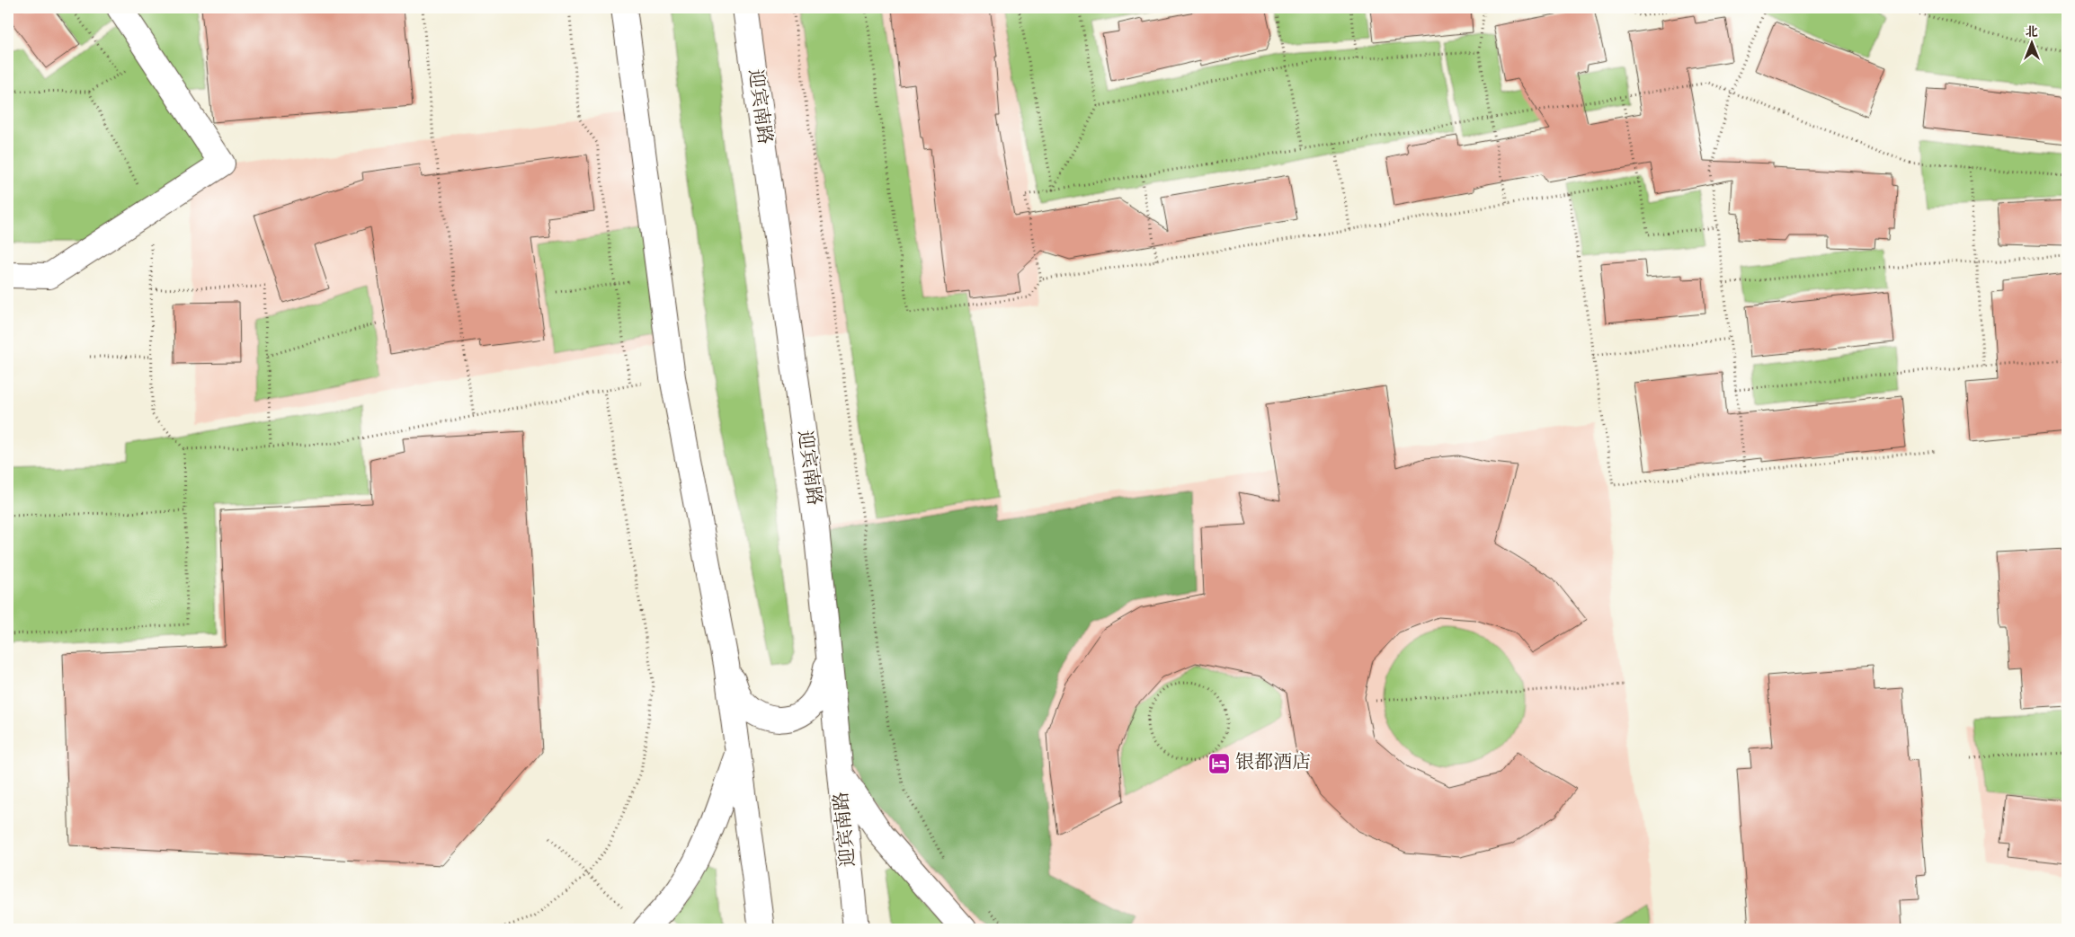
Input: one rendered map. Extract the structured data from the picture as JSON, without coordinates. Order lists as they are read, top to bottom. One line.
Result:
{"streets":{"main road":["迎宾南路"]},"places":{"hotel":["银都酒店"]},"north":"top"}
